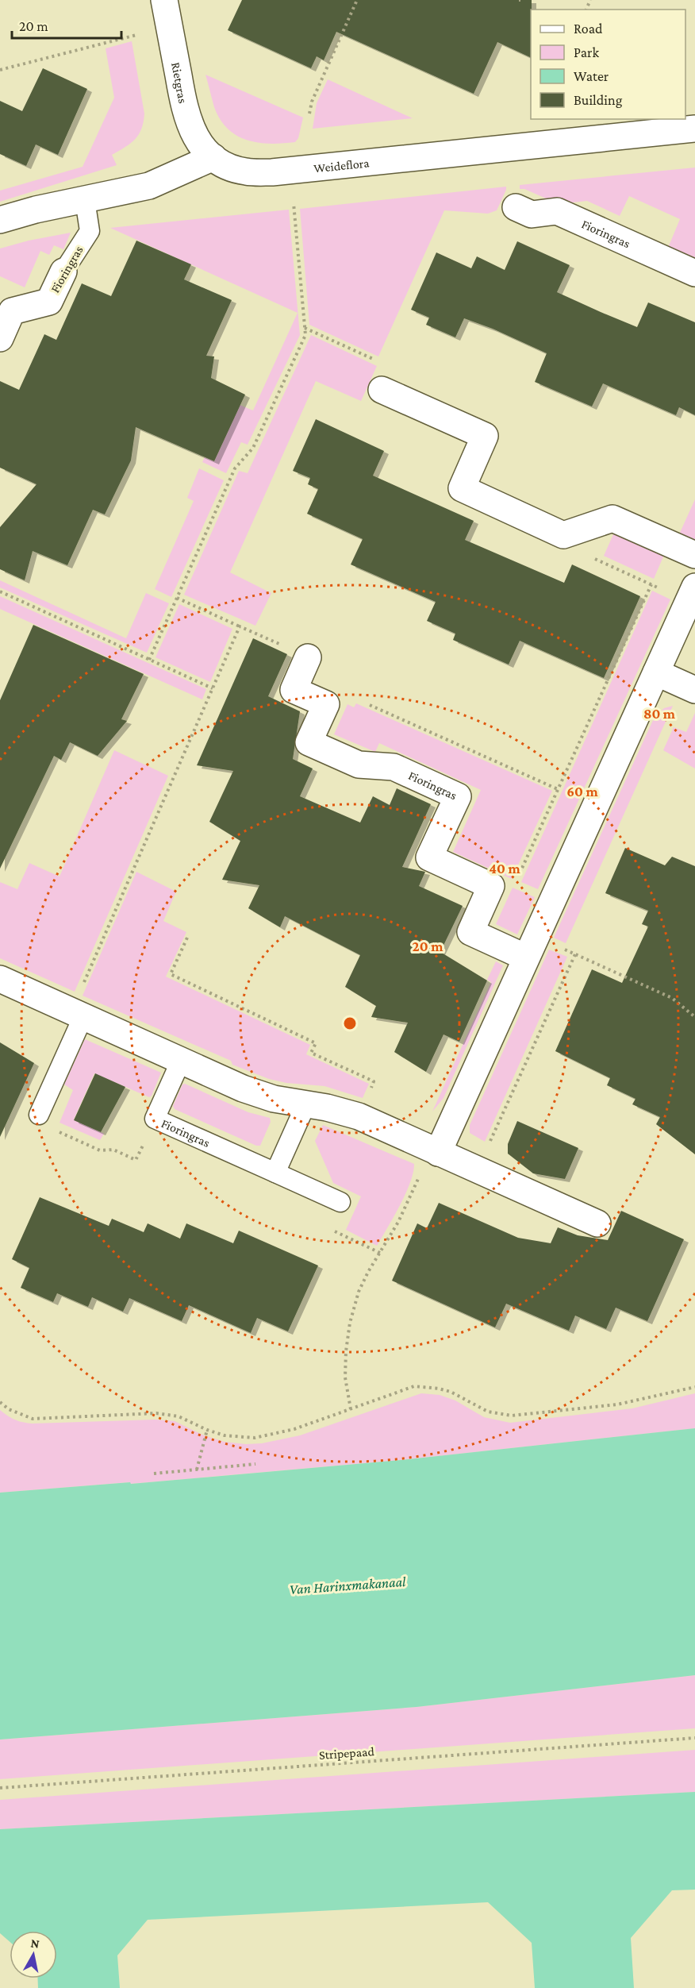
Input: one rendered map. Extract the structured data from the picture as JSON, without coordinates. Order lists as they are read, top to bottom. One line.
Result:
{"streets":{"street":["Rietgras","Weideflora","Fioringras"],"path":["Stripepaad"]},"crossings":[["Rietgras","Weideflora"]],"water":["Van Harinxmakanaal"],"legend":["Road","Park","Water","Building"],"scale_bar":"20 m","north":"top","rings":["80 m","60 m","40 m","20 m"]}
